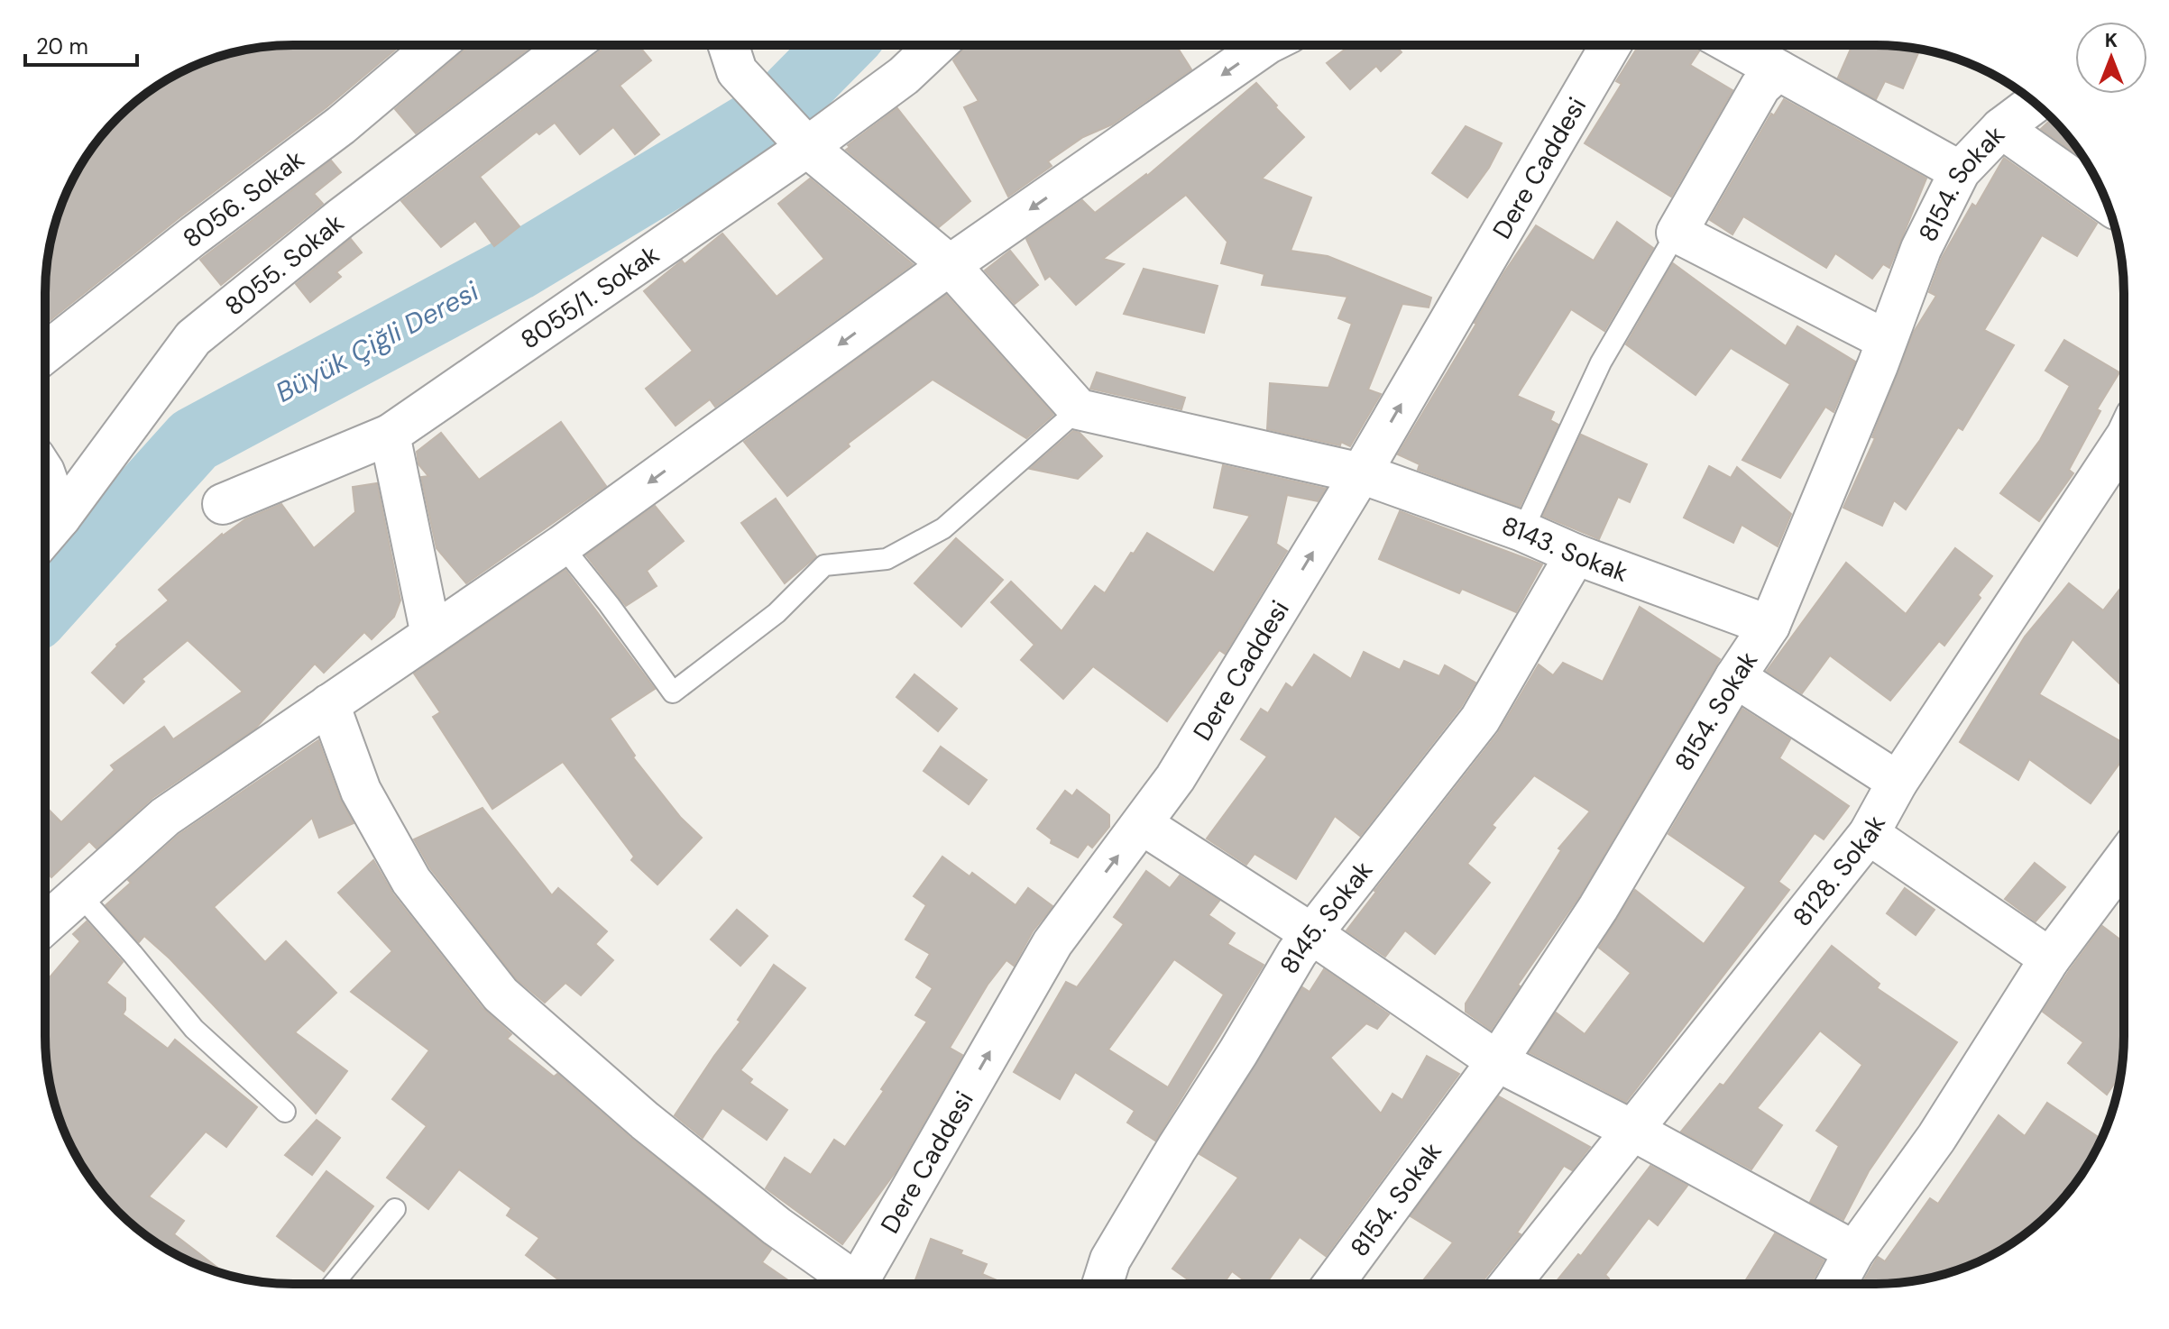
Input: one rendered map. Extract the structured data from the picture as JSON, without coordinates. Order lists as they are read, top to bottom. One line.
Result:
{"streets":{"street":["Dere Caddesi","8154. Sokak","8056. Sokak","8055. Sokak","8055/1. Sokak","8143. Sokak","8128. Sokak","8145. Sokak"]},"crossings":[["Dere Caddesi","8143. Sokak"],["8154. Sokak","8143. Sokak"],["8143. Sokak","8145. Sokak"]],"one_way":["Dere Caddesi"],"water":["Büyük Çiğli Deresi"],"scale_bar":"20 m","north":"top"}
